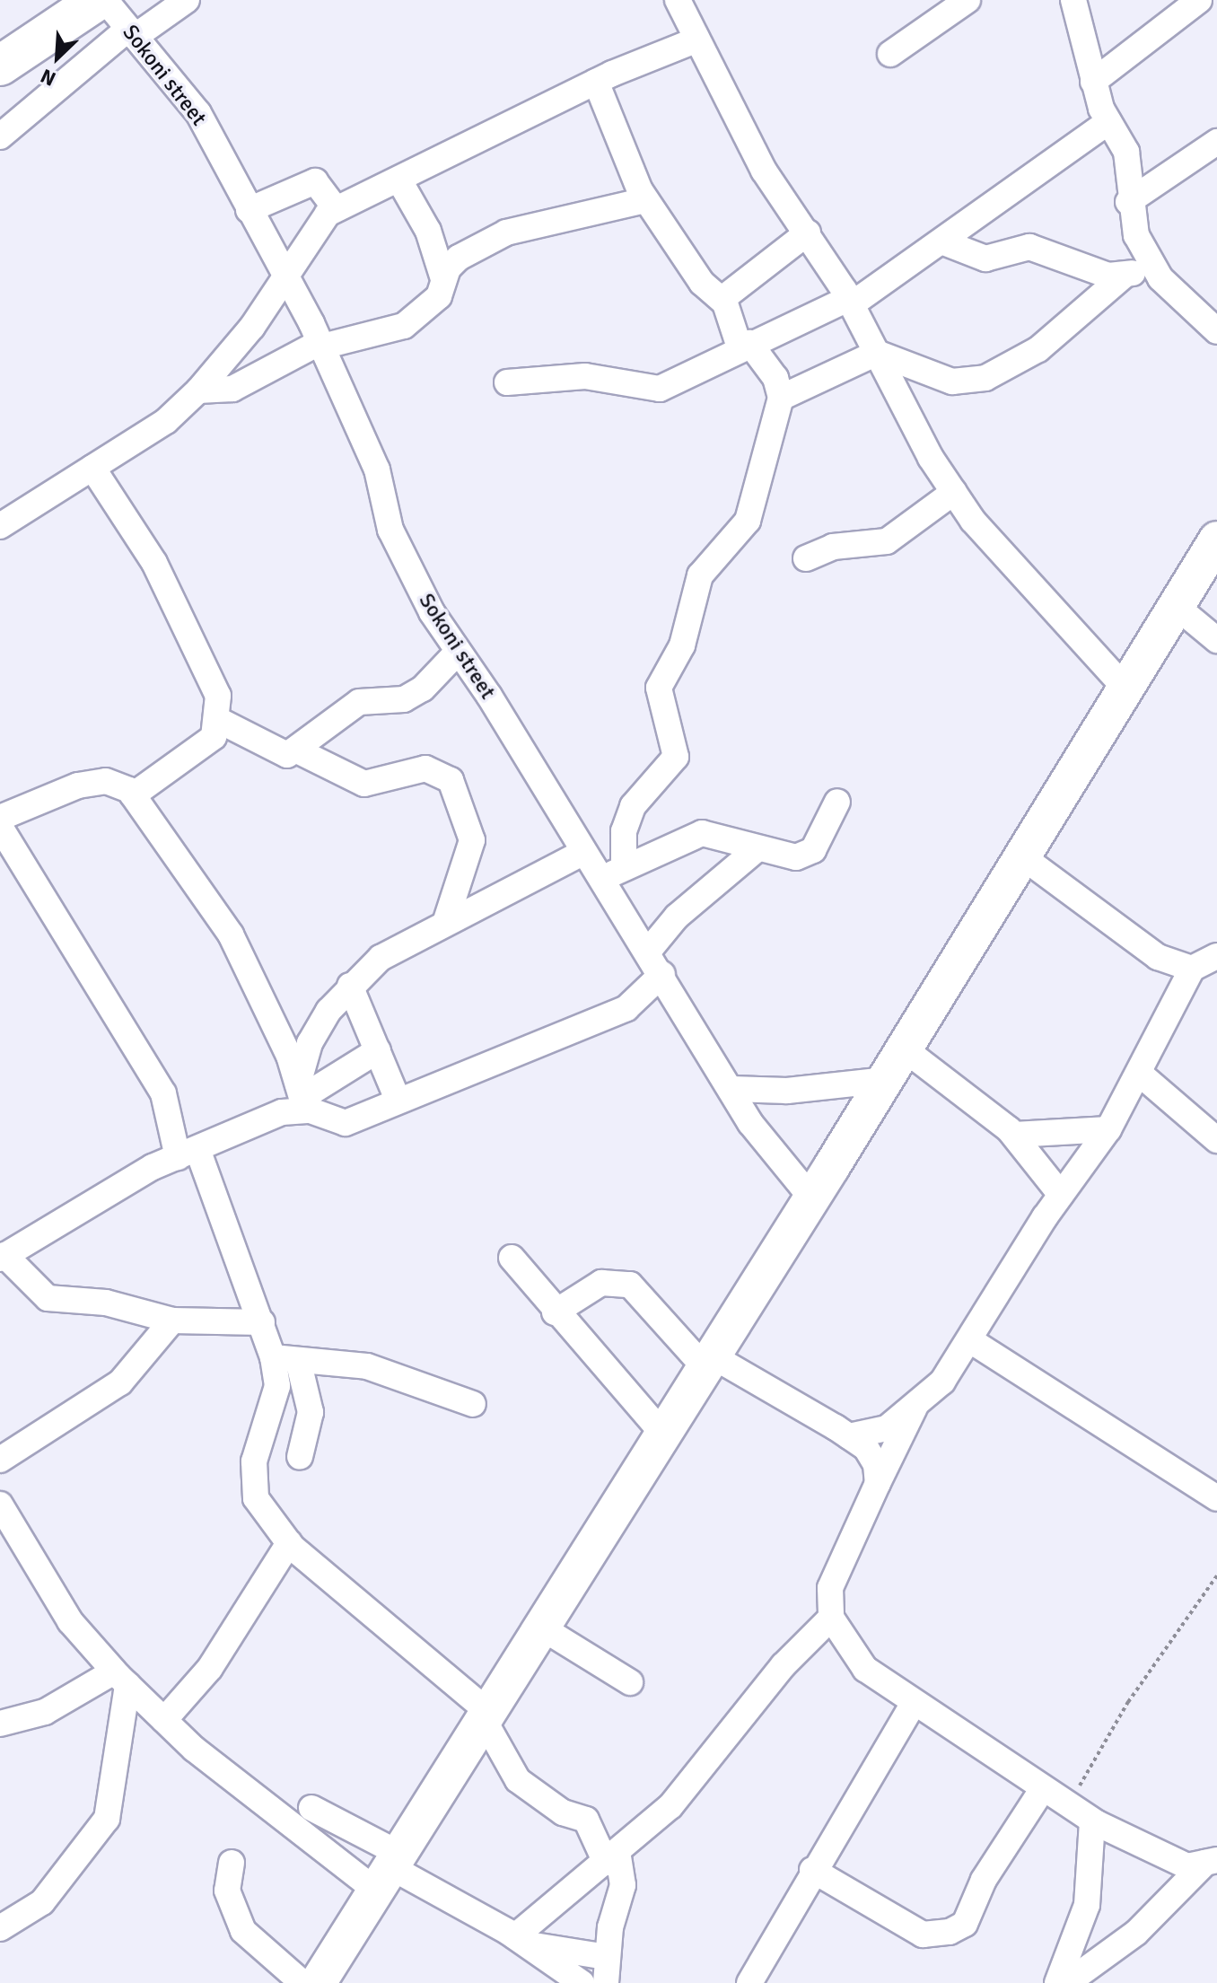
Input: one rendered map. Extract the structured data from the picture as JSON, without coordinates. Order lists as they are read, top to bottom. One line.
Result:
{"streets":{"street":["Sokoni street"]},"north":"bottom left"}
